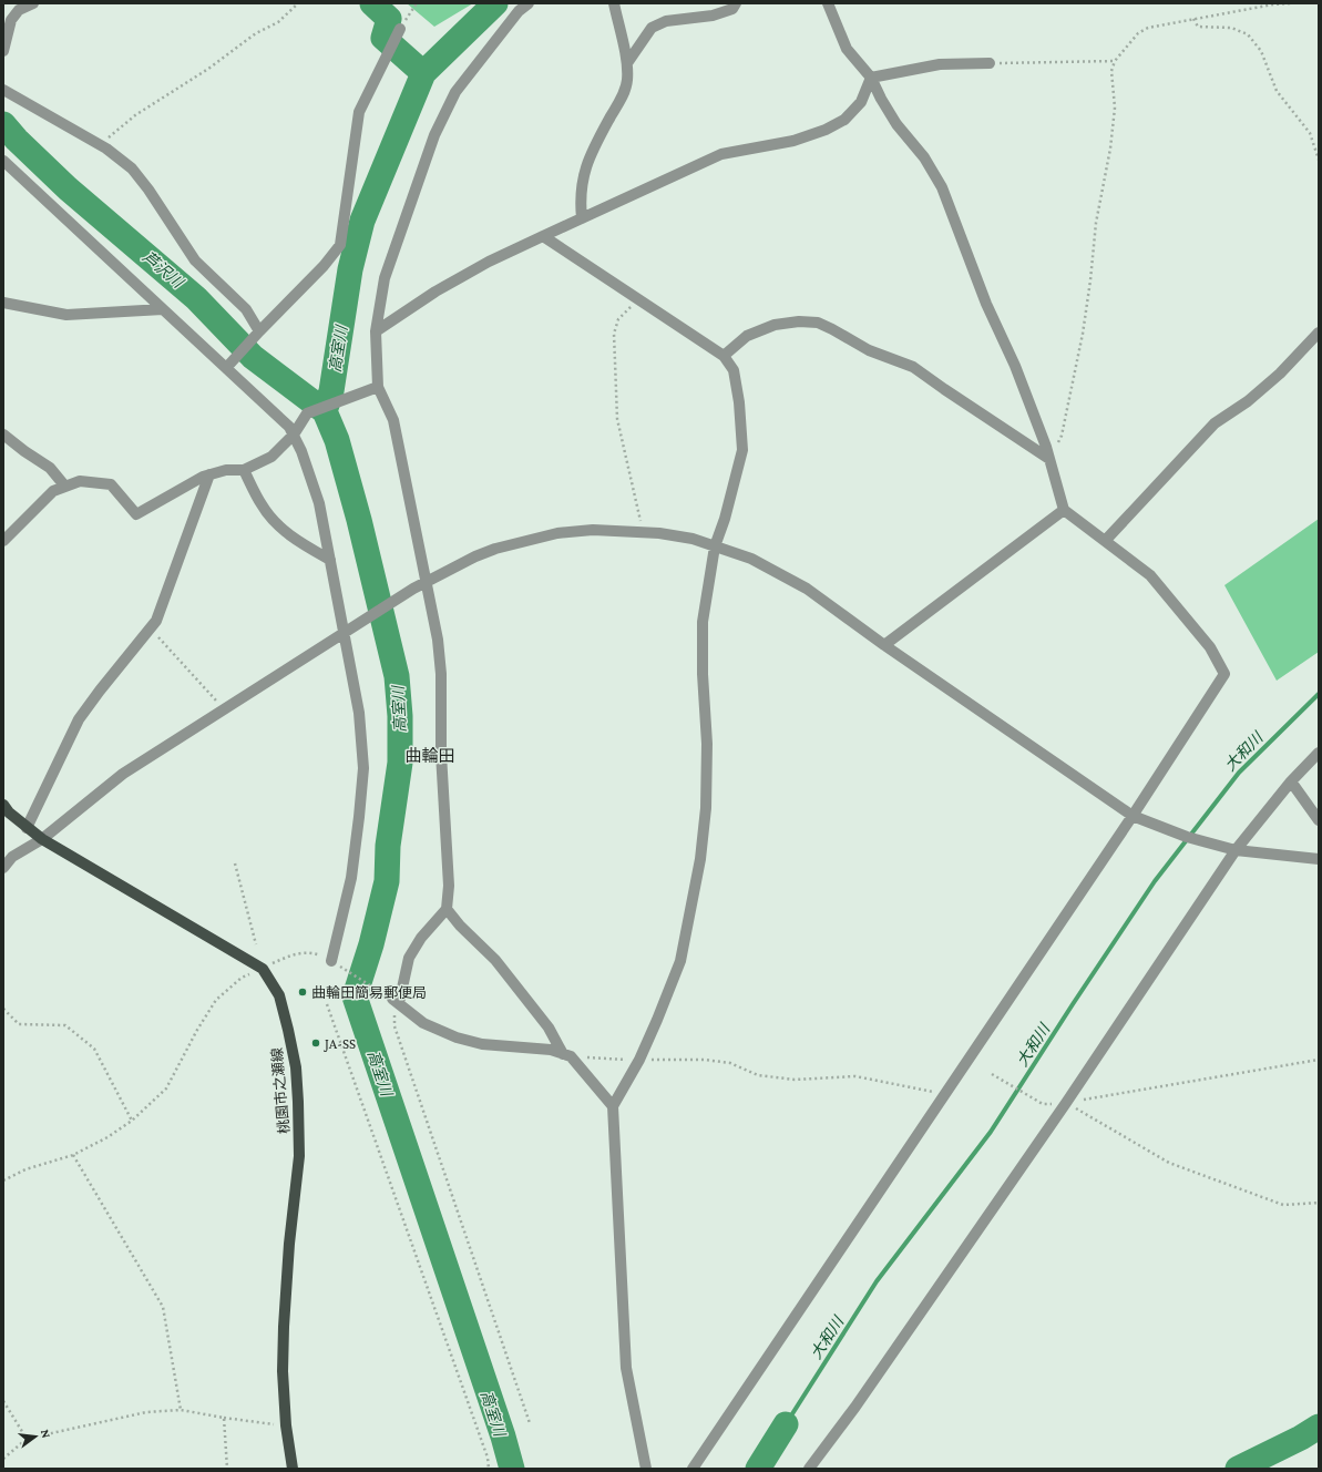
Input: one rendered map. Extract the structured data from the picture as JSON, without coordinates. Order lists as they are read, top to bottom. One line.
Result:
{"streets":{"main road":["桃園市之瀬線"]},"districts":["曲輪田"],"water":["芦沢川","高室川","大和川"],"places":["曲輪田簡易郵便局","JA-SS"],"north":"right"}
